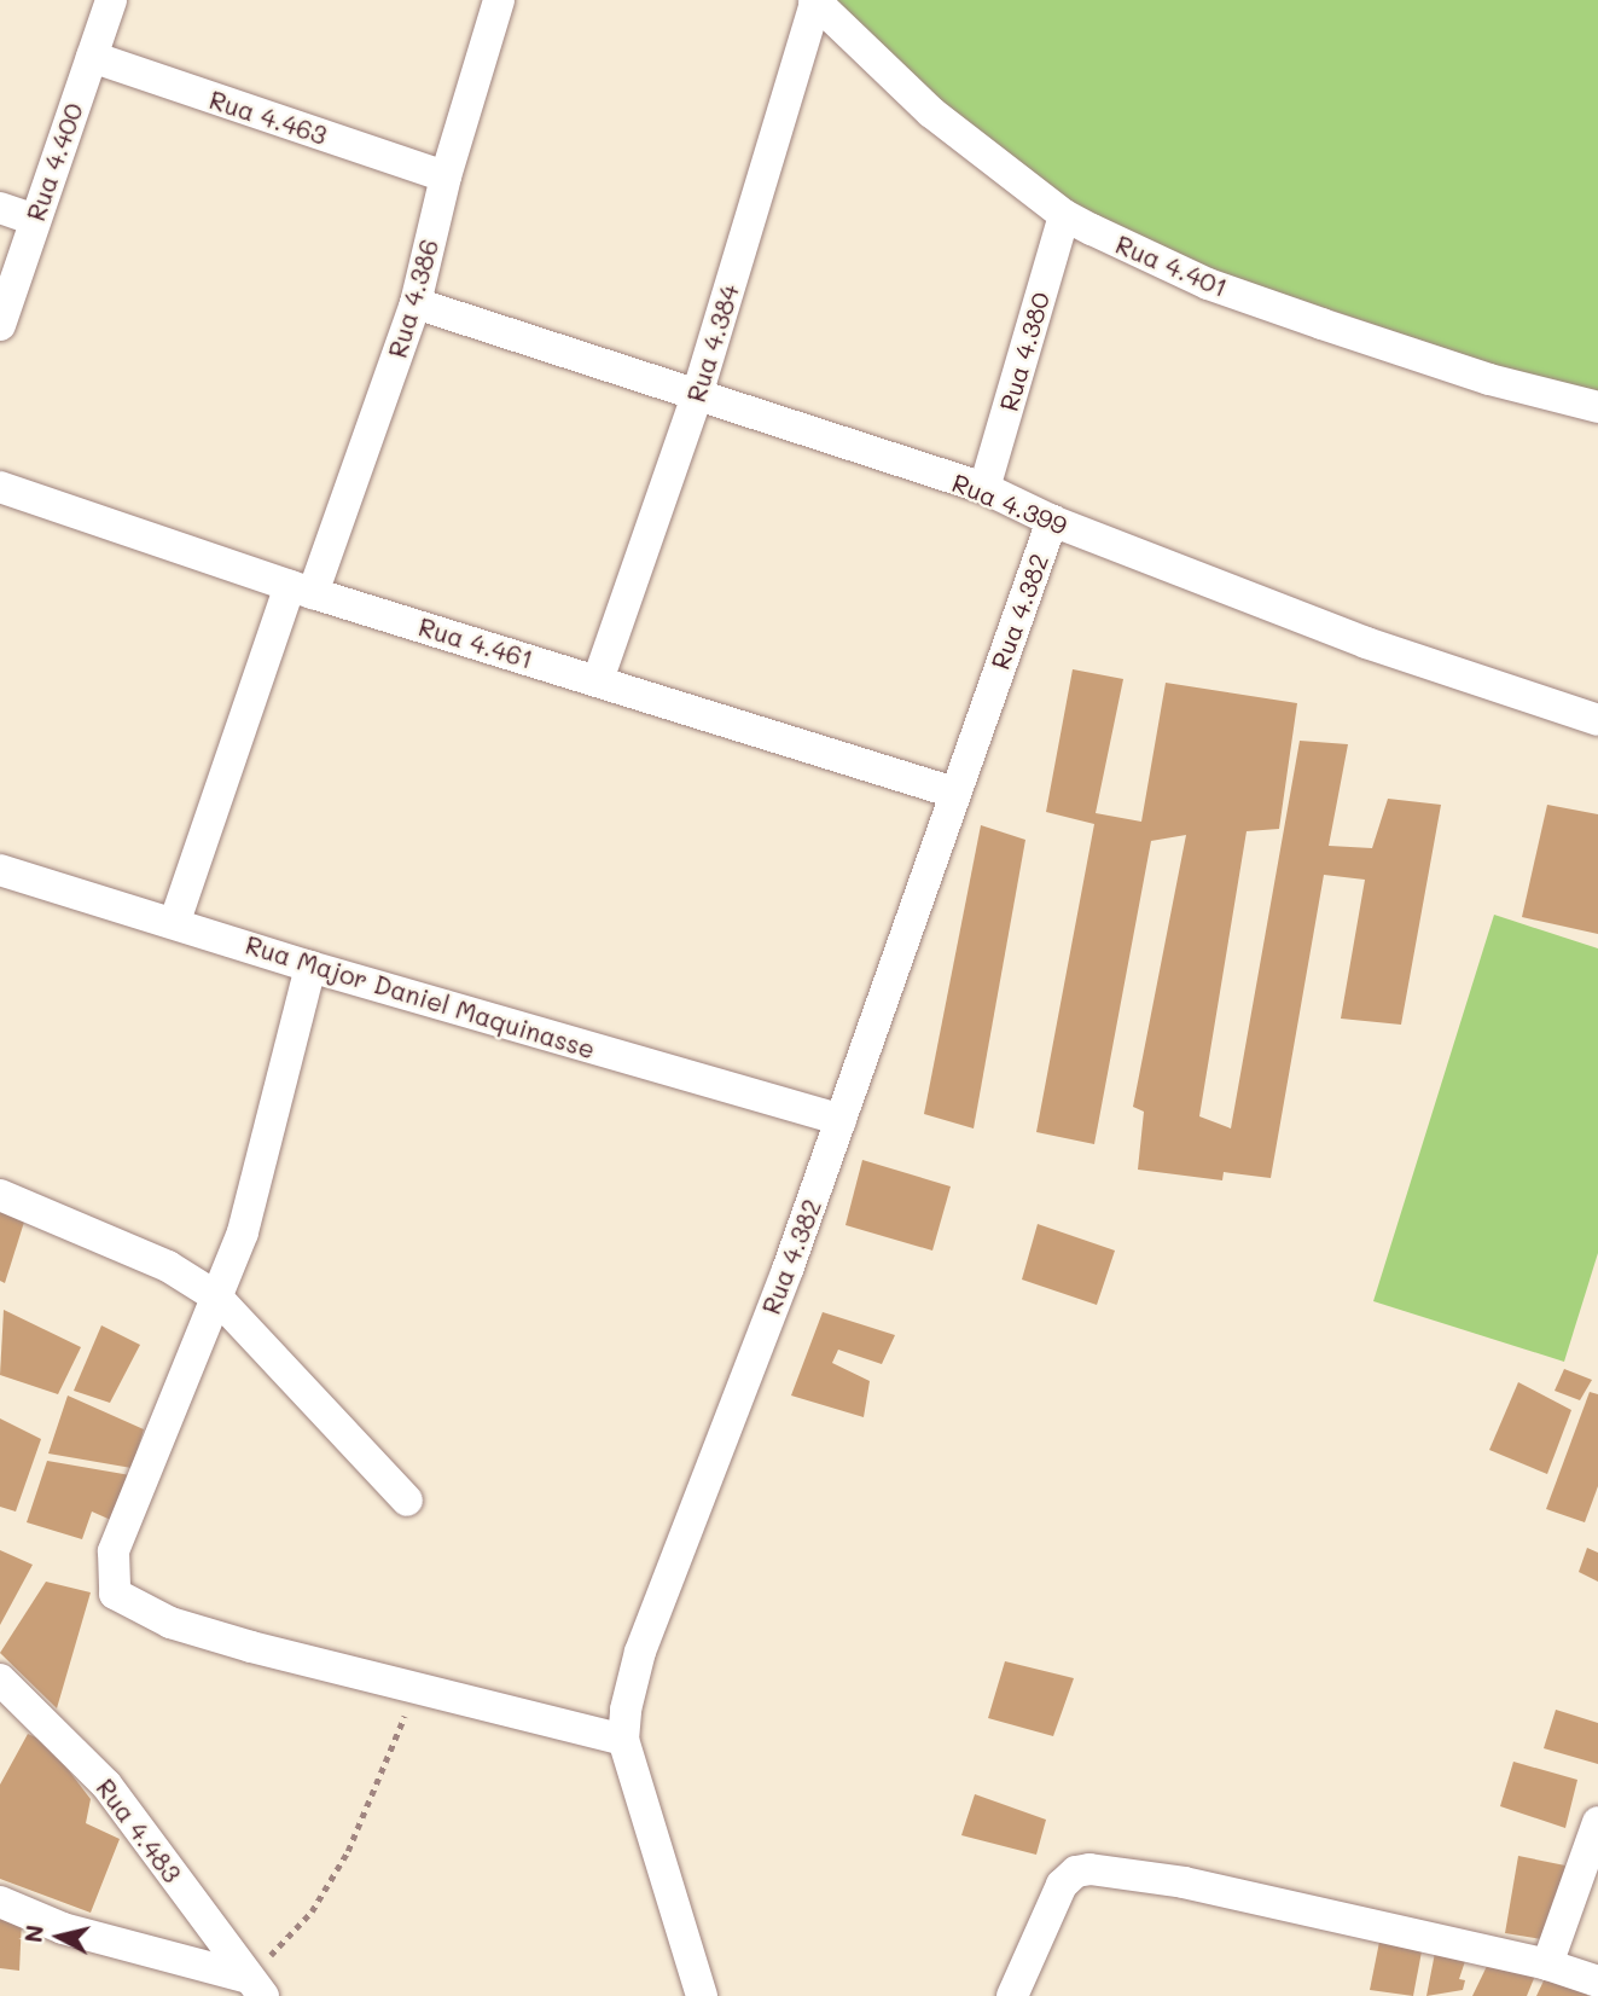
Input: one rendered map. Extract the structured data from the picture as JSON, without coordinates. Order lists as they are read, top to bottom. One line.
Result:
{"streets":{"street":["Rua 4.463","Rua 4.400","Rua 4.401","Rua 4.386","Rua 4.384","Rua 4.380","Rua 4.399","Rua 4.382","Rua 4.461","Rua Major Daniel Maquinasse","Rua 4.483"]},"crossings":[["Rua 4.463","Rua 4.400"],["Rua 4.463","Rua 4.386"],["Rua 4.401","Rua 4.384"],["Rua 4.401","Rua 4.380"],["Rua 4.386","Rua 4.399"],["Rua 4.386","Rua 4.461"],["Rua 4.386","Rua Major Daniel Maquinasse"],["Rua 4.384","Rua 4.399"],["Rua 4.384","Rua 4.461"],["Rua 4.380","Rua 4.399"],["Rua 4.399","Rua 4.382"],["Rua 4.382","Rua 4.461"],["Rua 4.382","Rua Major Daniel Maquinasse"]],"north":"left"}
